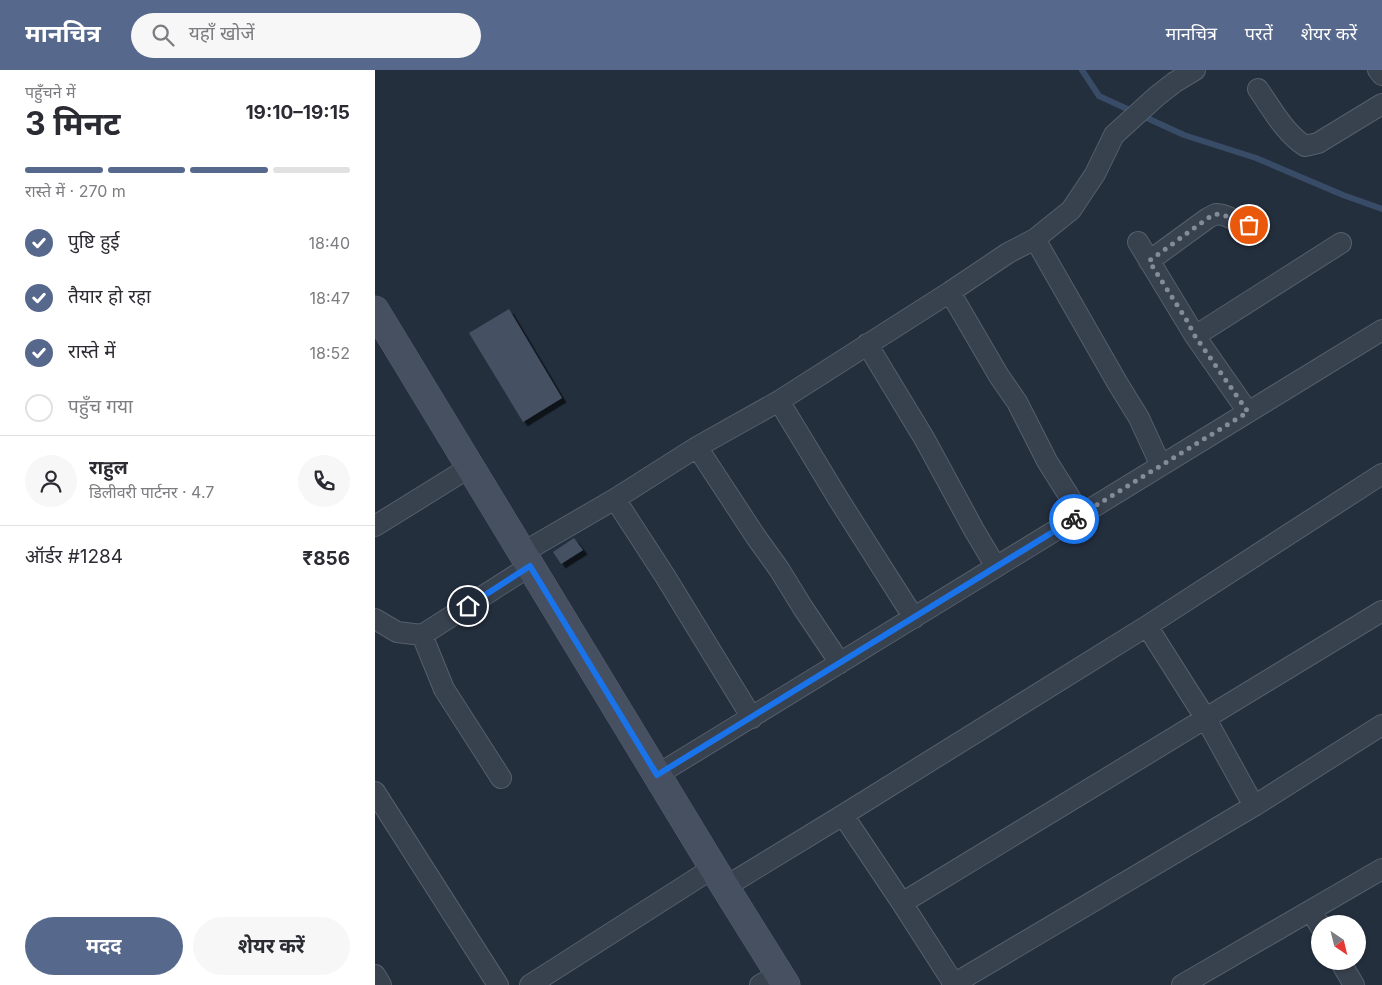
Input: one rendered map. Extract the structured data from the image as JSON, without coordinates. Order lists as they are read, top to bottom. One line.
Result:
{"north":"bottom right","page":{"header":"मानचित्र","search":"यहाँ खोजें","nav":["मानचित्र","परतें","शेयर करें"],"heading":["3 मिनट","पहुँचने में","19:10–19:15"],"panel":["राहुल","डिलीवरी पार्टनर · 4.7","ऑर्डर #1284","₹856"],"bar":"रास्ते में · 270 m","list":[["पुष्टि हुई","18:40"],["तैयार हो रहा","18:47"],["रास्ते में","18:52"],"पहुँच गया"],"buttons":["मदद","शेयर करें"]}}
